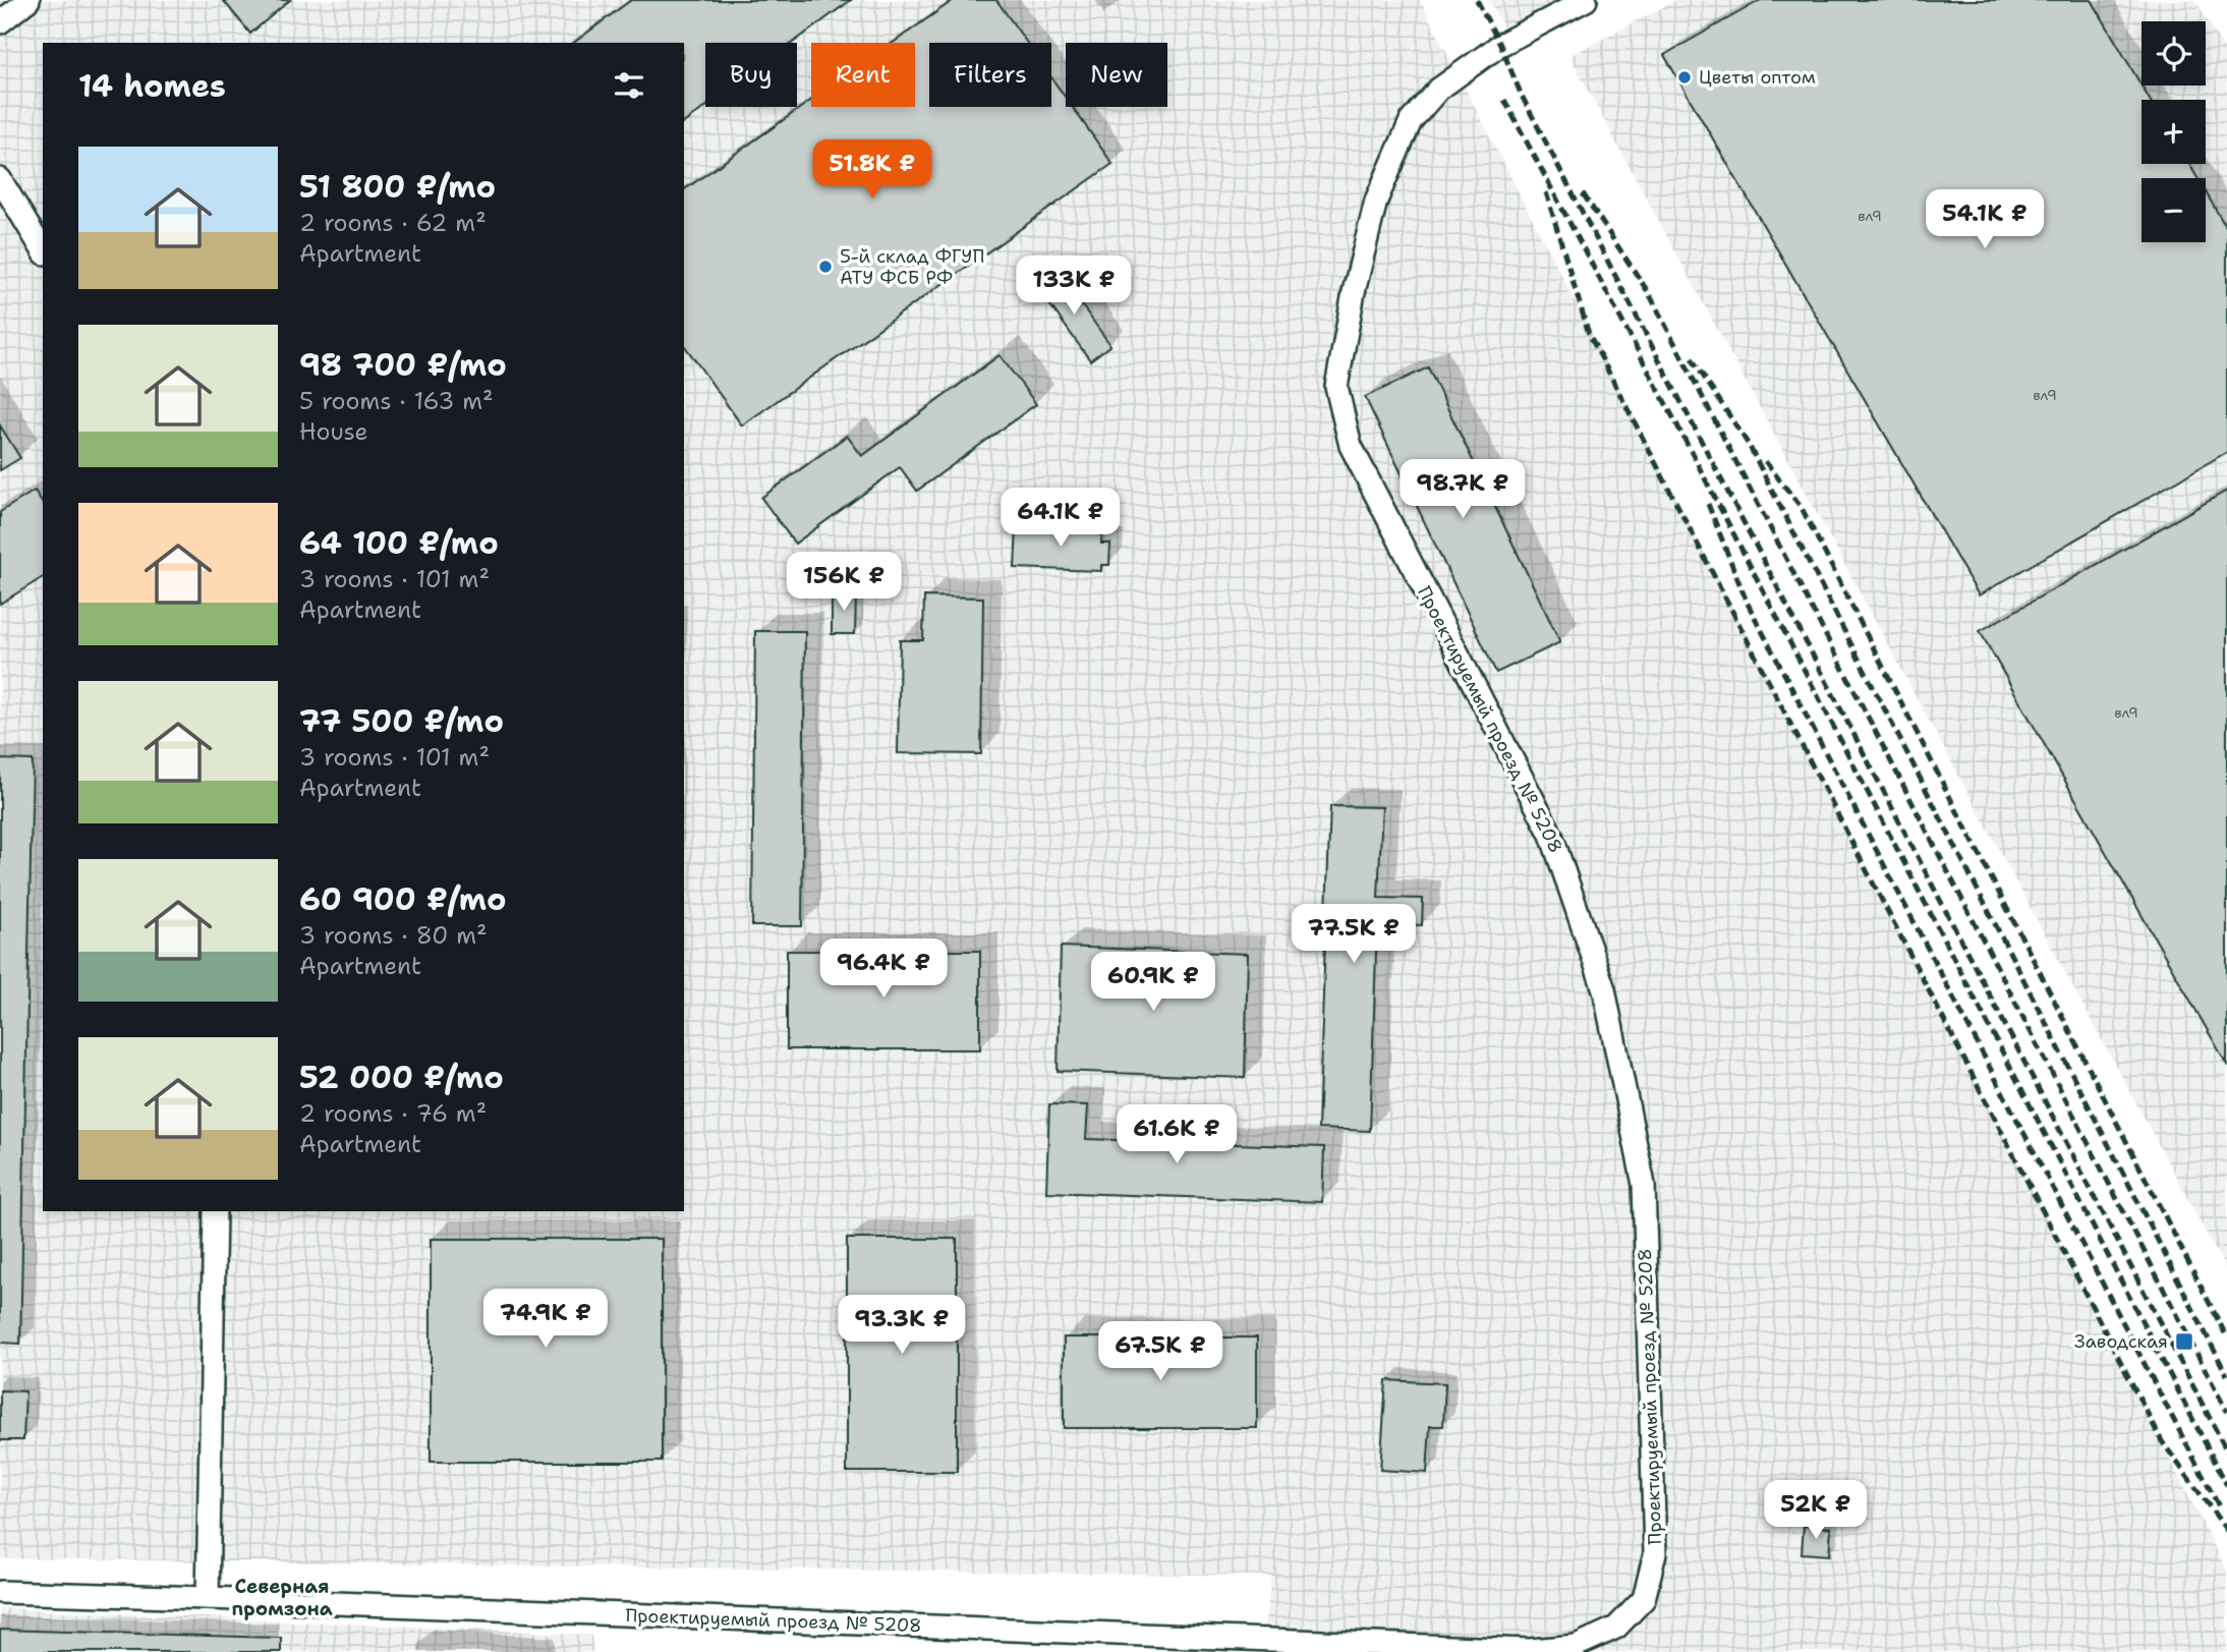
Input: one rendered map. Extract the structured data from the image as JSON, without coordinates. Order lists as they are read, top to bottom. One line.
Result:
{"streets":{"street":["Проектируемый проезд № 5208"]},"districts":["Северная промзона"],"places":{"other":["Цветы оптом","5-й склад ФГУП АТУ ФСБ РФ"],"transit":["Заводская"]},"house_numbers":["вл9","вл9","вл9"],"page":{"map_buttons":["+","−"],"chip":["Buy","Rent","Filters","New"],"heading":"14 homes","list":[{"name":"51 800 ₽/mo","note":"2 rooms · 62 m² · Apartment"},{"name":"98 700 ₽/mo","note":"5 rooms · 163 m² · House"},{"name":"64 100 ₽/mo","note":"3 rooms · 101 m² · Apartment"},{"name":"77 500 ₽/mo","note":"3 rooms · 101 m² · Apartment"},{"name":"60 900 ₽/mo","note":"3 rooms · 80 m² · Apartment"},{"name":"52 000 ₽/mo","note":"2 rooms · 76 m² · Apartment"}],"price":["51.8K ₽","54.1K ₽","133K ₽","98.7K ₽","64.1K ₽","156K ₽","77.5K ₽","96.4K ₽","60.9K ₽","61.6K ₽","74.9K ₽","93.3K ₽","67.5K ₽","52K ₽"]}}
